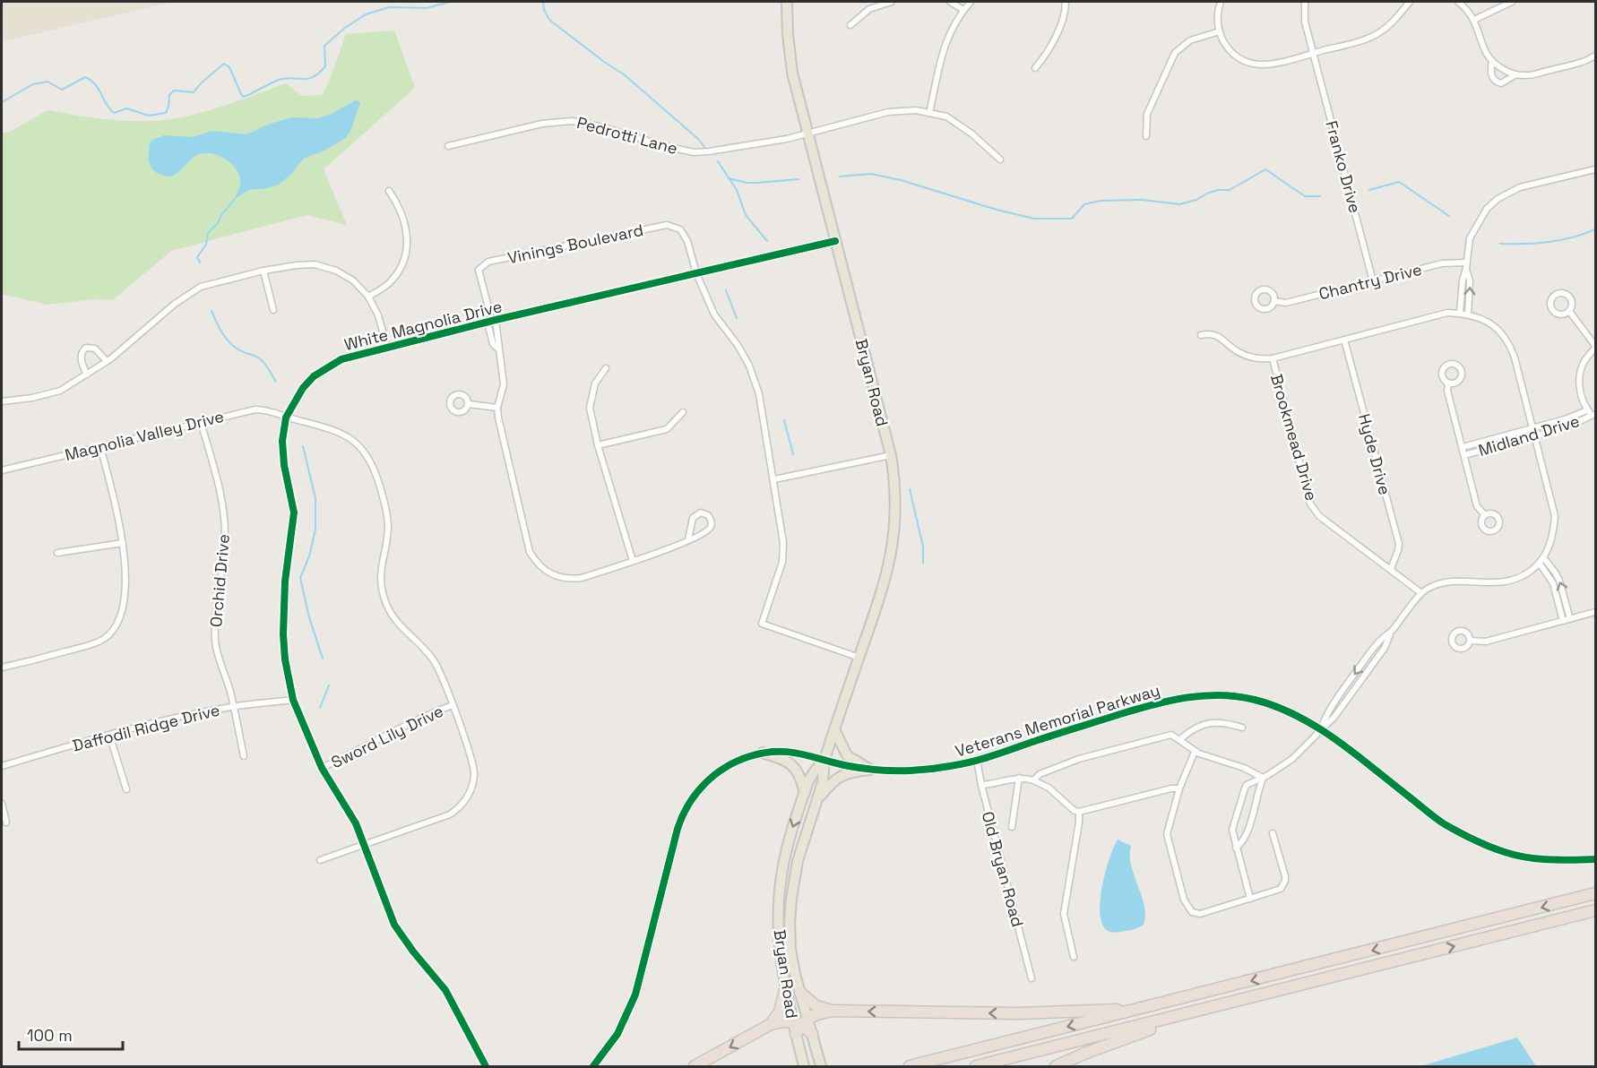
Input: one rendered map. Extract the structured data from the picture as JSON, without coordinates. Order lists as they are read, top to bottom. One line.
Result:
{"streets":{"main road":["Bryan Road"],"street":["Pedrotti Lane","Franko Drive","Vinings Boulevard","Chantry Drive","White Magnolia Drive","Magnolia Valley Drive","Midland Drive","Brookmead Drive","Hyde Drive","Orchid Drive","Veterans Memorial Parkway","Daffodil Ridge Drive","Sword Lily Drive","Old Bryan Road"]},"crossings":[["Pedrotti Lane","Bryan Road"],["Franko Drive","Chantry Drive"],["Vinings Boulevard","White Magnolia Drive"],["White Magnolia Drive","Bryan Road"],["White Magnolia Drive","Magnolia Valley Drive"],["White Magnolia Drive","Daffodil Ridge Drive"],["White Magnolia Drive","Sword Lily Drive"],["Bryan Road","Veterans Memorial Parkway"],["Magnolia Valley Drive","Orchid Drive"],["Magnolia Valley Drive","Sword Lily Drive"],["Brookmead Drive","Hyde Drive"],["Orchid Drive","Daffodil Ridge Drive"],["Veterans Memorial Parkway","Old Bryan Road"]],"scale_bar":"100 m"}
